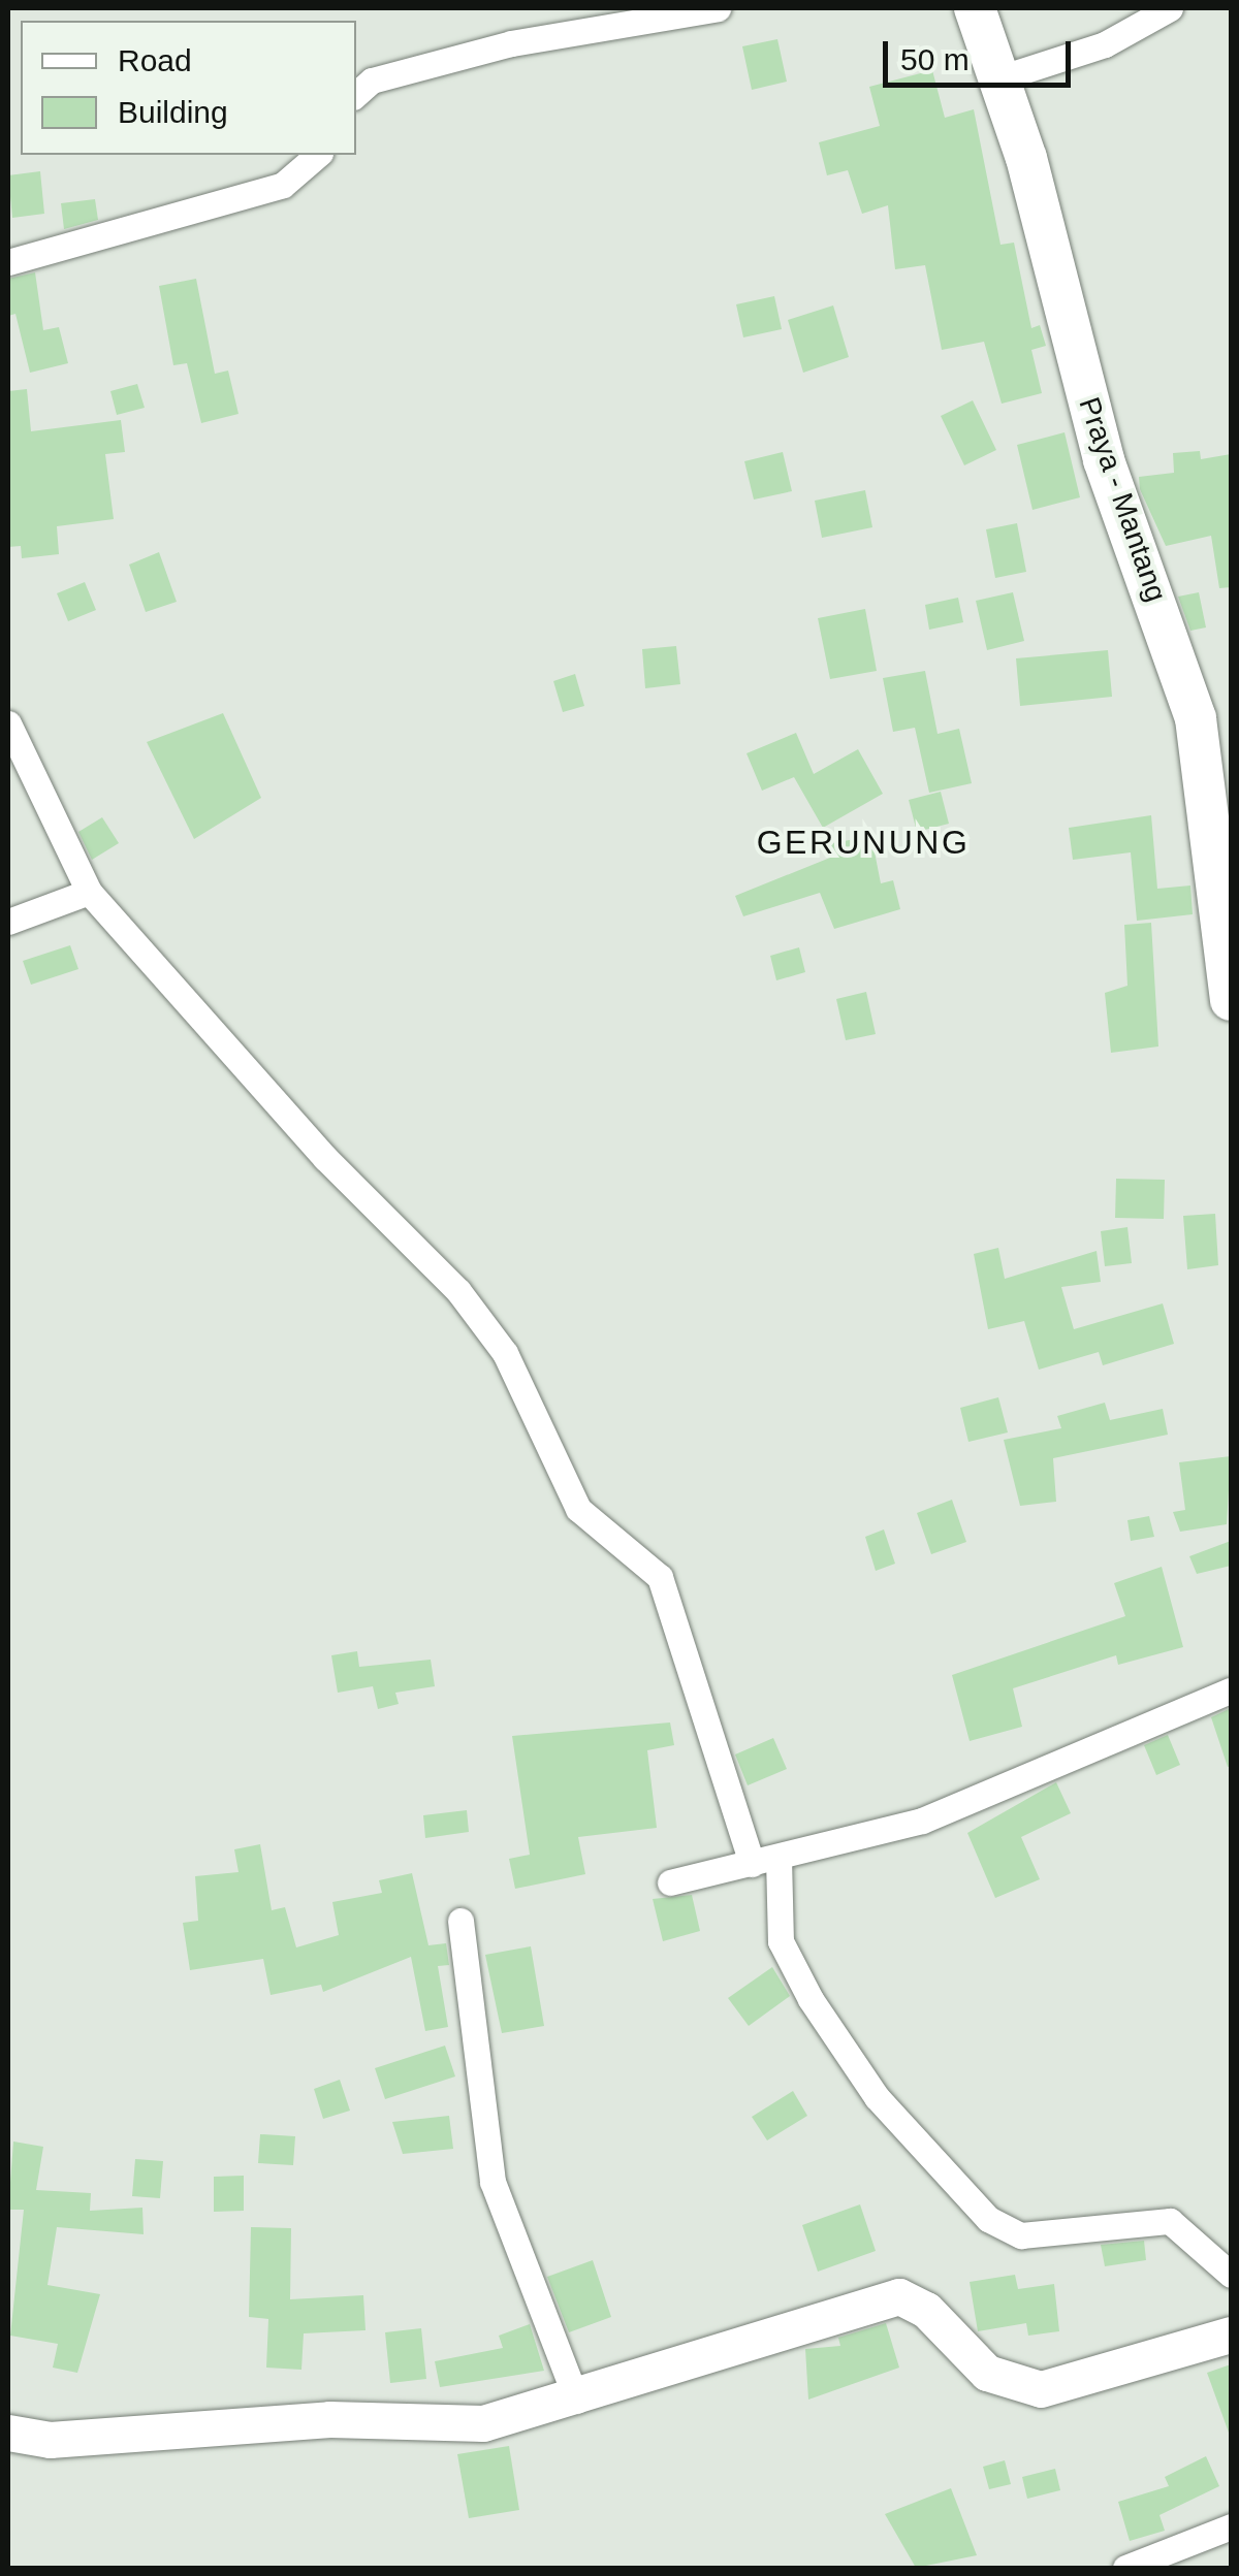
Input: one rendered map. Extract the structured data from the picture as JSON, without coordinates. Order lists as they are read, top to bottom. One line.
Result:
{"streets":{"main road":["Praya - Mantang"]},"districts":["GERUNUNG"],"legend":["Road","Building"],"scale_bar":"50 m"}
